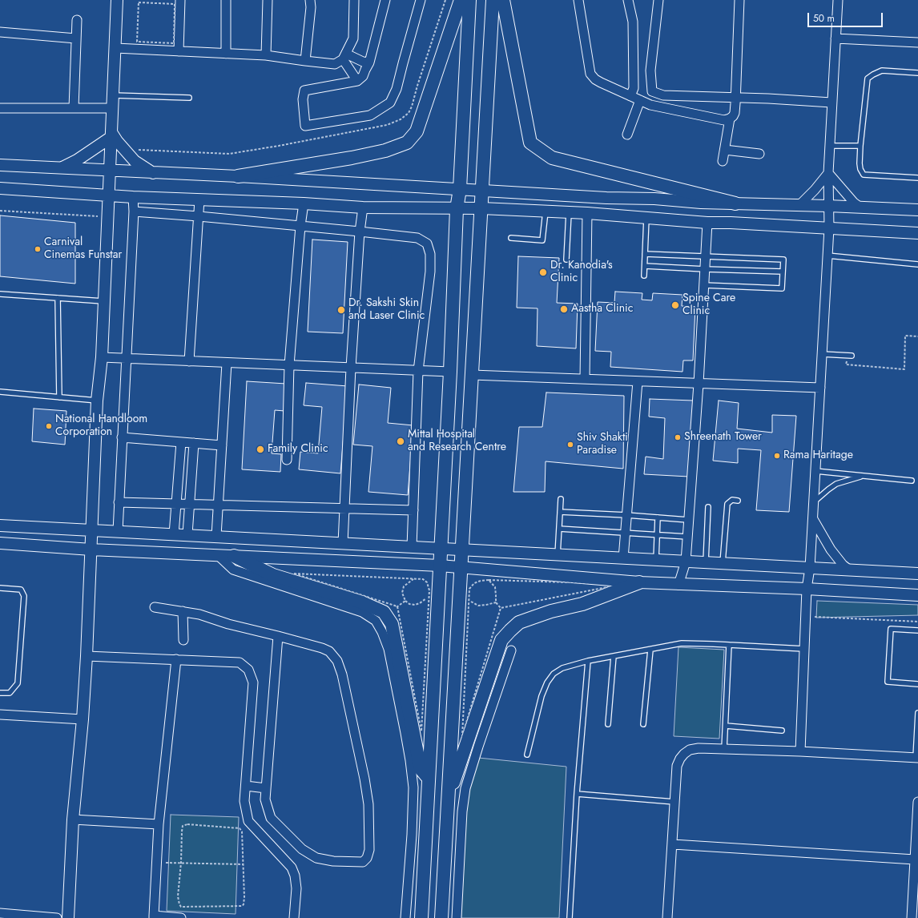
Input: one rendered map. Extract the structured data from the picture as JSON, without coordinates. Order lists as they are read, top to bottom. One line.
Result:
{"places":["Carnival Cinemas Funstar","Dr. Kanodia's Clinic","Spine Care Clinic","Aastha Clinic","Dr. Sakshi Skin and Laser Clinic","National Handloom Corporation","Shreenath Tower","Mittal Hospital and Research Centre","Shiv Shakti Paradise","Family Clinic","Rama Haritage"],"scale_bar":"50 m"}
